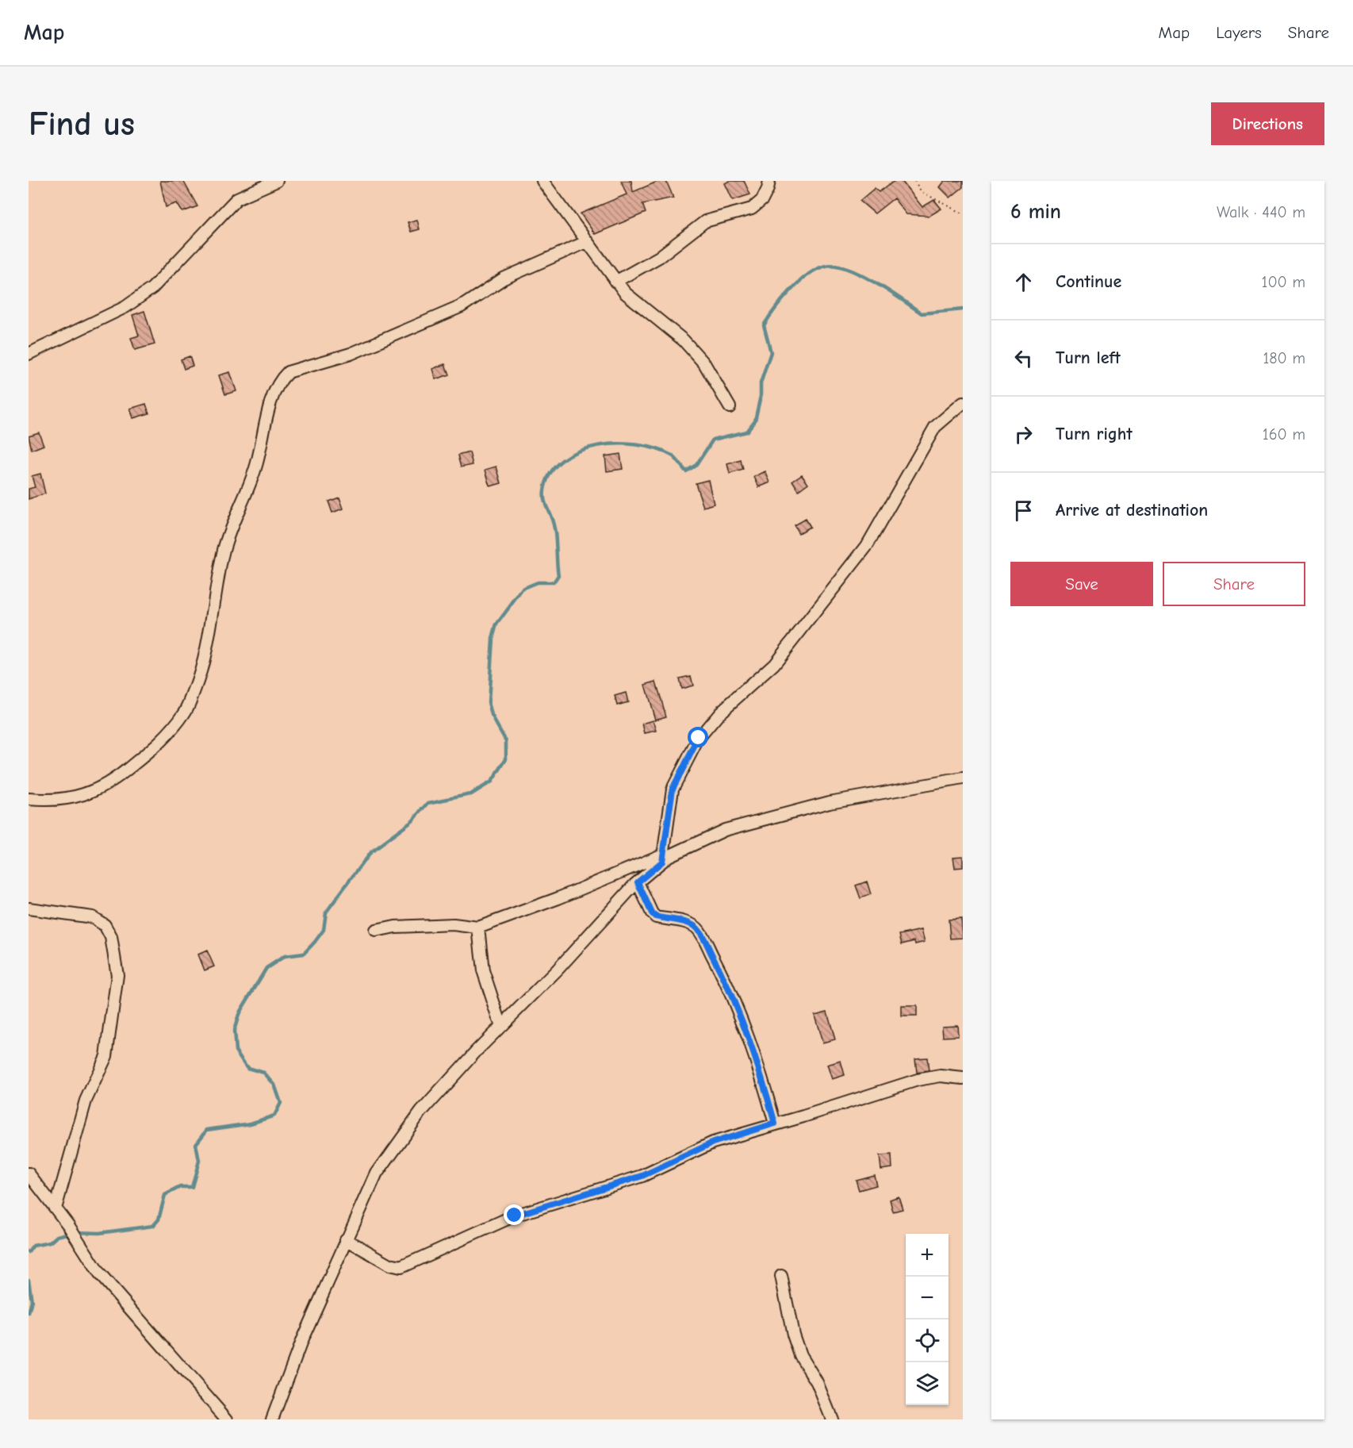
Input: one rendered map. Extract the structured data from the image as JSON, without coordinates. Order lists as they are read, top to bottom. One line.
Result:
{"page":{"header":"Map","nav":["Map","Layers","Share"],"buttons":["Directions",["Save","Share"]],"title":"Find us","heading":["6 min","Walk · 440 m"],"list":[["Continue","100 m"],["Turn left","180 m"],["Turn right","160 m"],"Arrive at destination"],"map_buttons":["+","−"]}}
